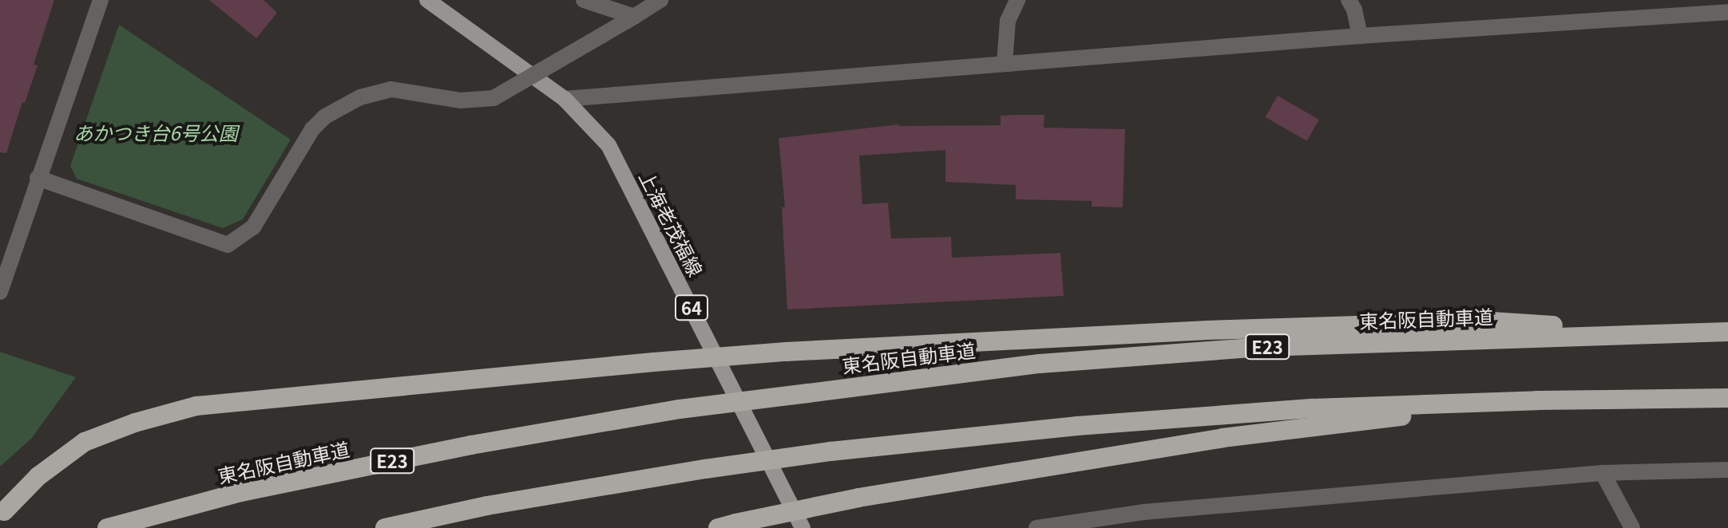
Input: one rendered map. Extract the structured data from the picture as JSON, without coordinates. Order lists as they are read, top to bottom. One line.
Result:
{"streets":{"highway":["東名阪自動車道","E23"],"main road":["上海老茂福線","64"]},"parks":["あかつき台6号公園"]}
